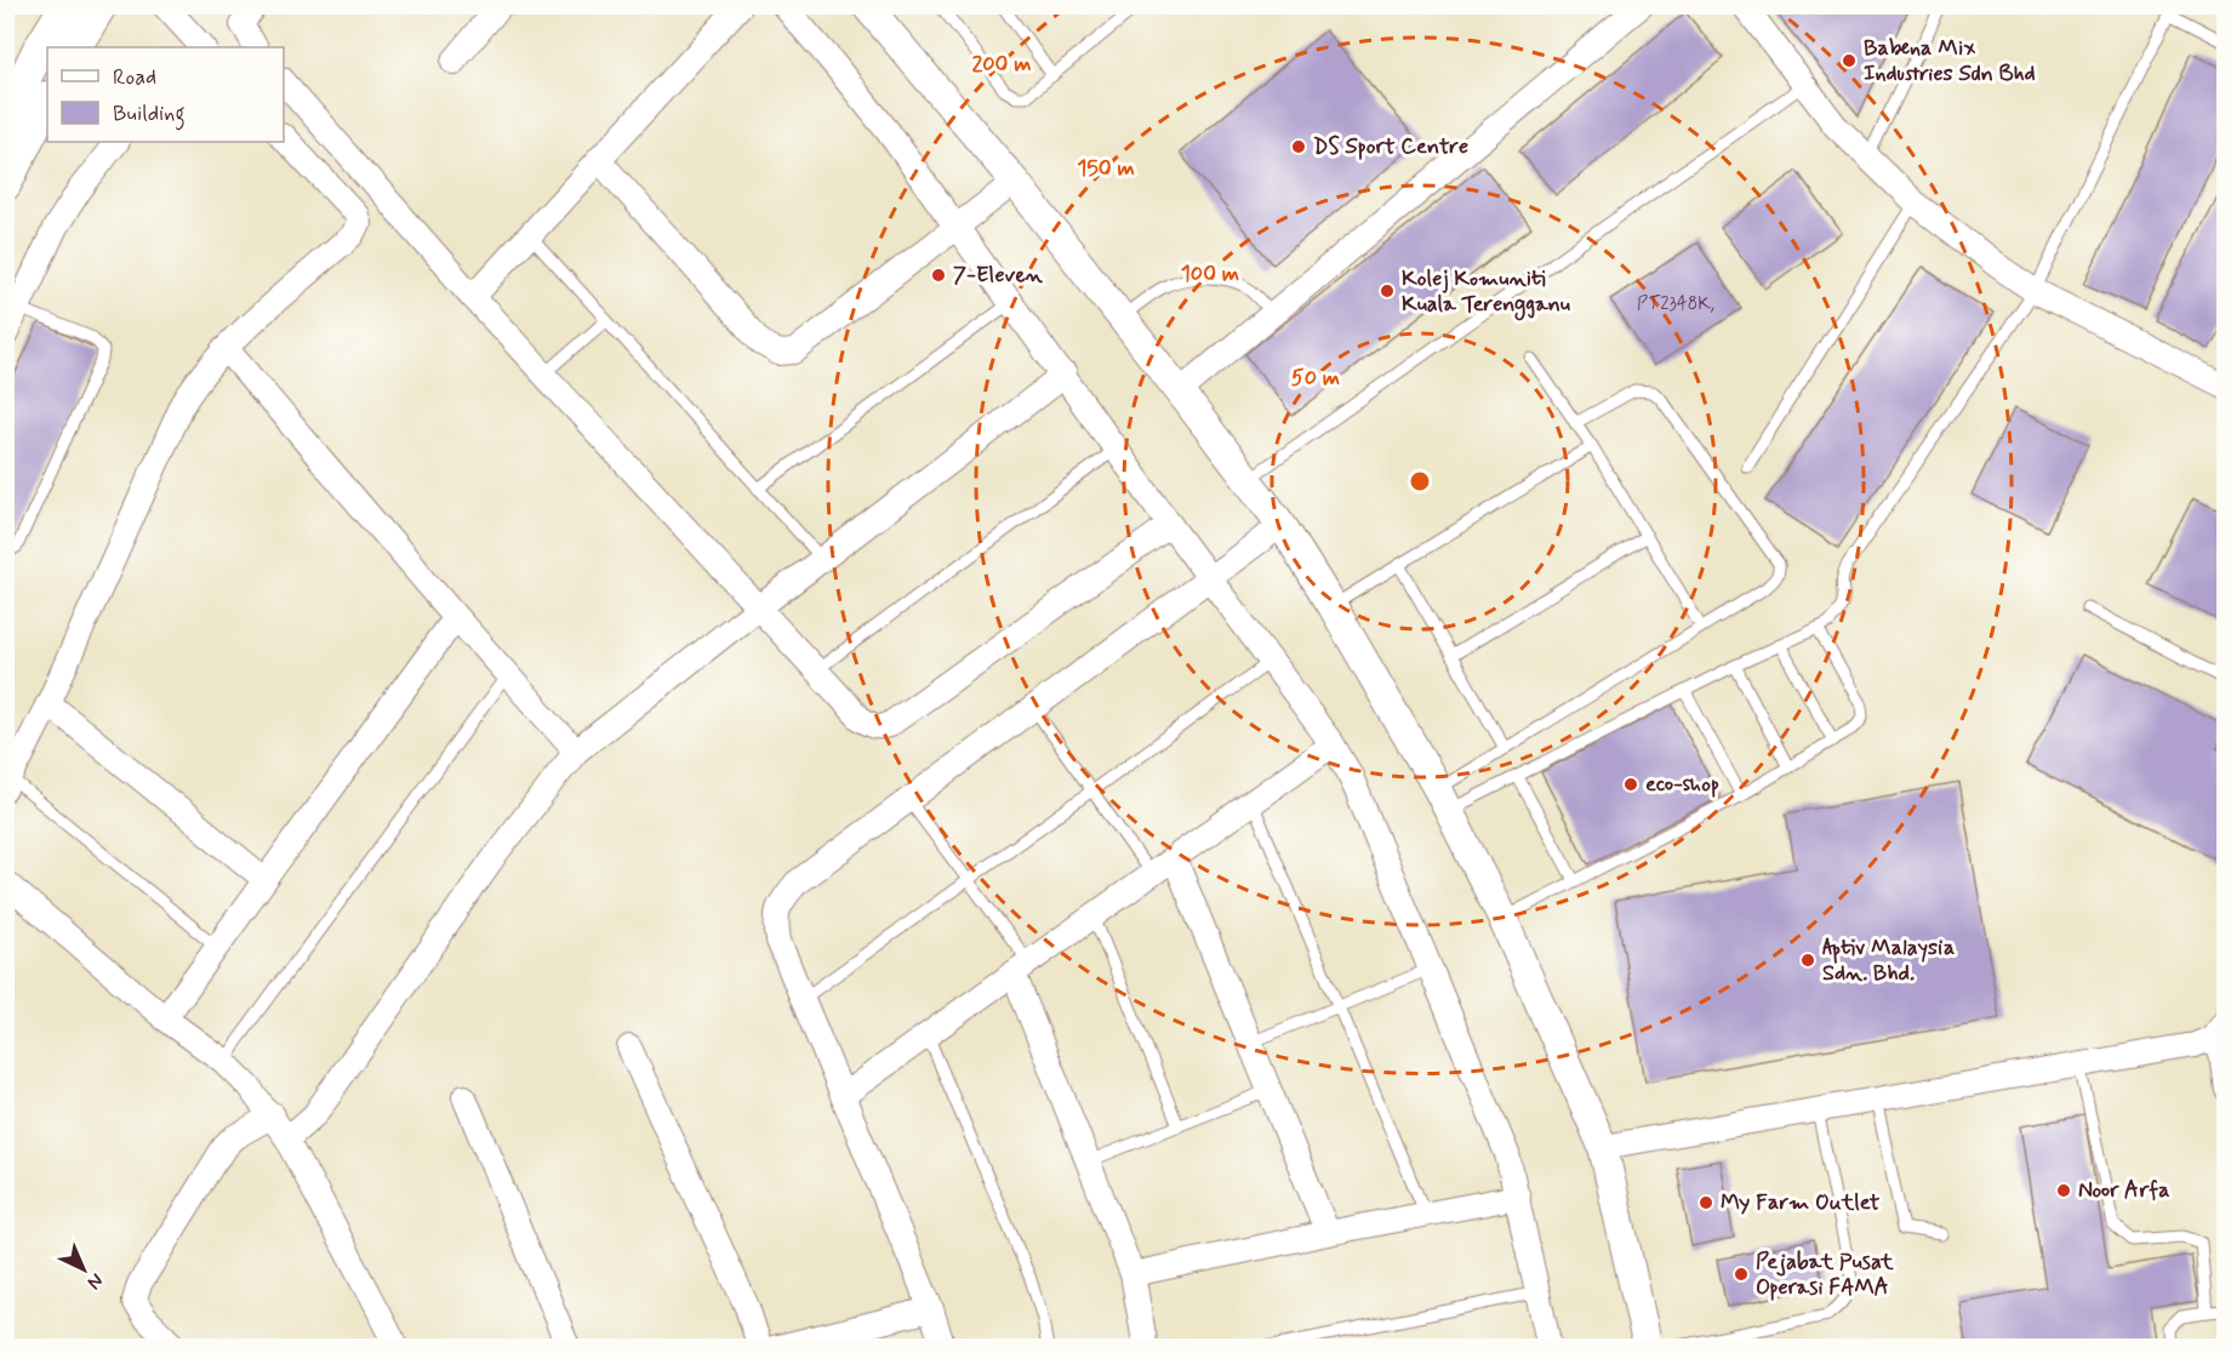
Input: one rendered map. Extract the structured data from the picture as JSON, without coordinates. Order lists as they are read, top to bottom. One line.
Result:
{"places":["Babena Mix Industries Sdn Bhd","DS Sport Centre","7-Eleven","Kolej Komuniti Kuala Terengganu","eco-shop","Aptiv Malaysia Sdn. Bhd.","Noor Arfa","My Farm Outlet","Pejabat Pusat Operasi FAMA"],"house_numbers":["PT2348K,"],"legend":["Road","Building"],"north":"bottom right","rings":["200 m","150 m","100 m","50 m"]}
